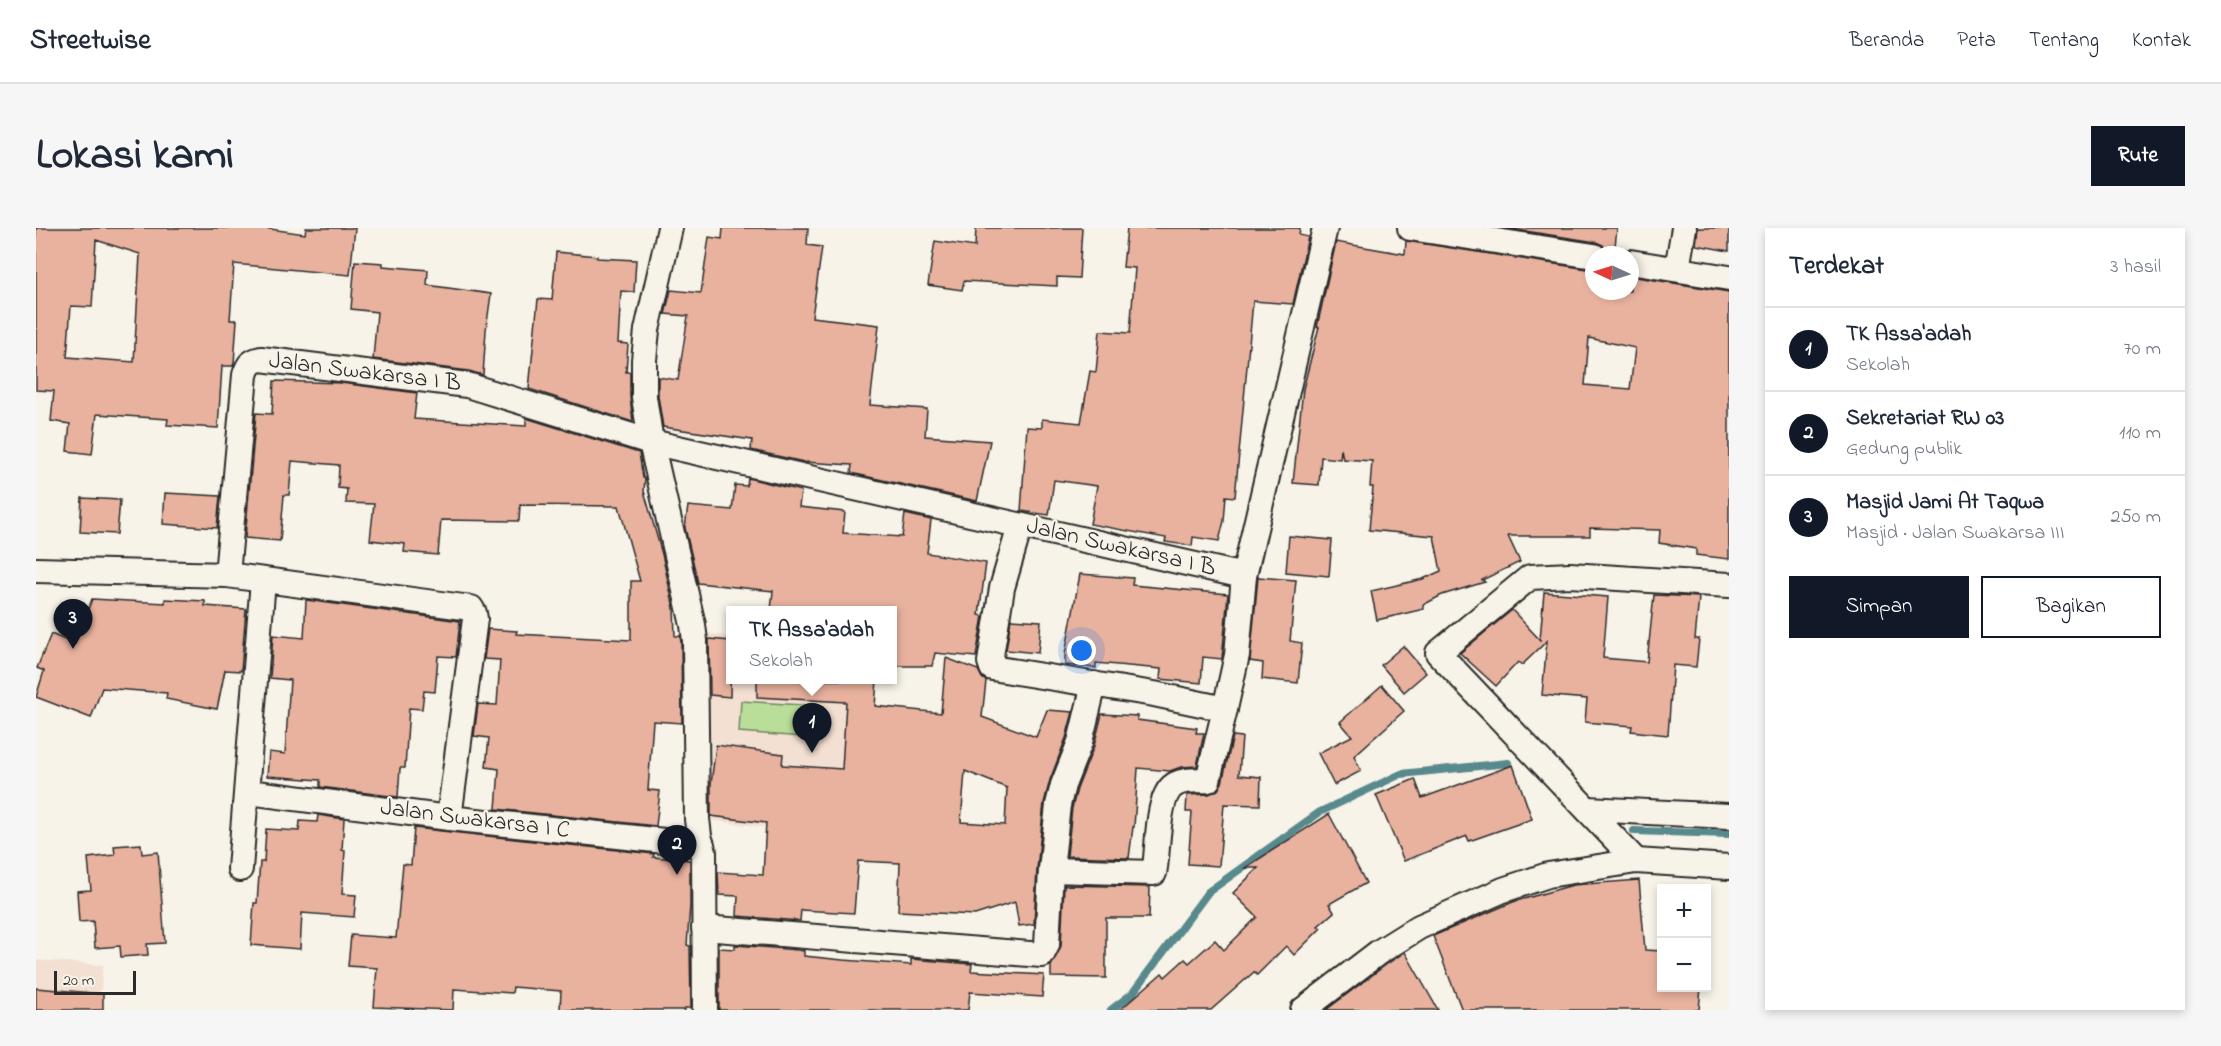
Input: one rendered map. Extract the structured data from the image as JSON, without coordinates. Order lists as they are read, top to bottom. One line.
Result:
{"streets":{"street":["Jalan Swakarsa I B","Jalan Swakarsa I C"]},"scale_bar":"20 m","north":"left","page":{"header":"Streetwise","nav":["Beranda","Peta","Tentang","Kontak"],"title":"Lokasi kami","buttons":["Rute",["Simpan","Bagikan"]],"heading":["Terdekat","3 hasil"],"list":[{"mark":"1","name":"TK Assa'adah","note":"Sekolah","value":"70 m"},{"mark":"2","name":"Sekretariat RW 03","note":"Gedung publik","value":"110 m"},{"mark":"3","name":"Masjid Jami At Taqwa","note":"Masjid · Jalan Swakarsa III","value":"250 m"}],"pins":["3","1","2"],"popup":["TK Assa'adah","Sekolah"],"map_buttons":["+","−"],"scale":"20 m"}}
